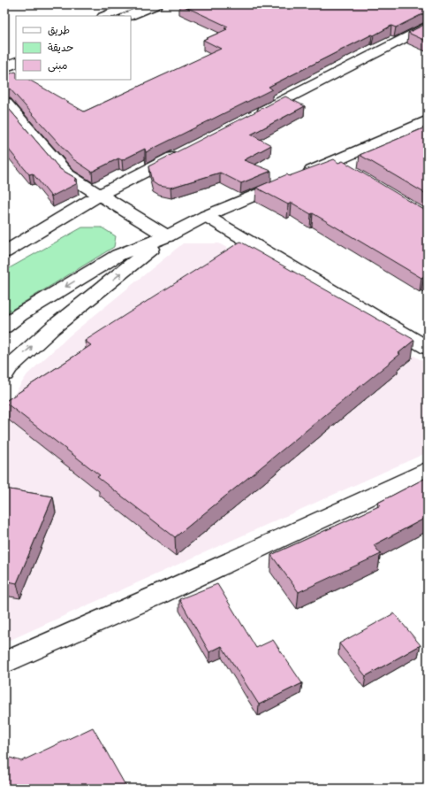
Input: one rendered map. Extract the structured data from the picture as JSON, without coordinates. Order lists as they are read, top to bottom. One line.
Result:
{"legend":["طريق","حديقة","مبنى"]}
